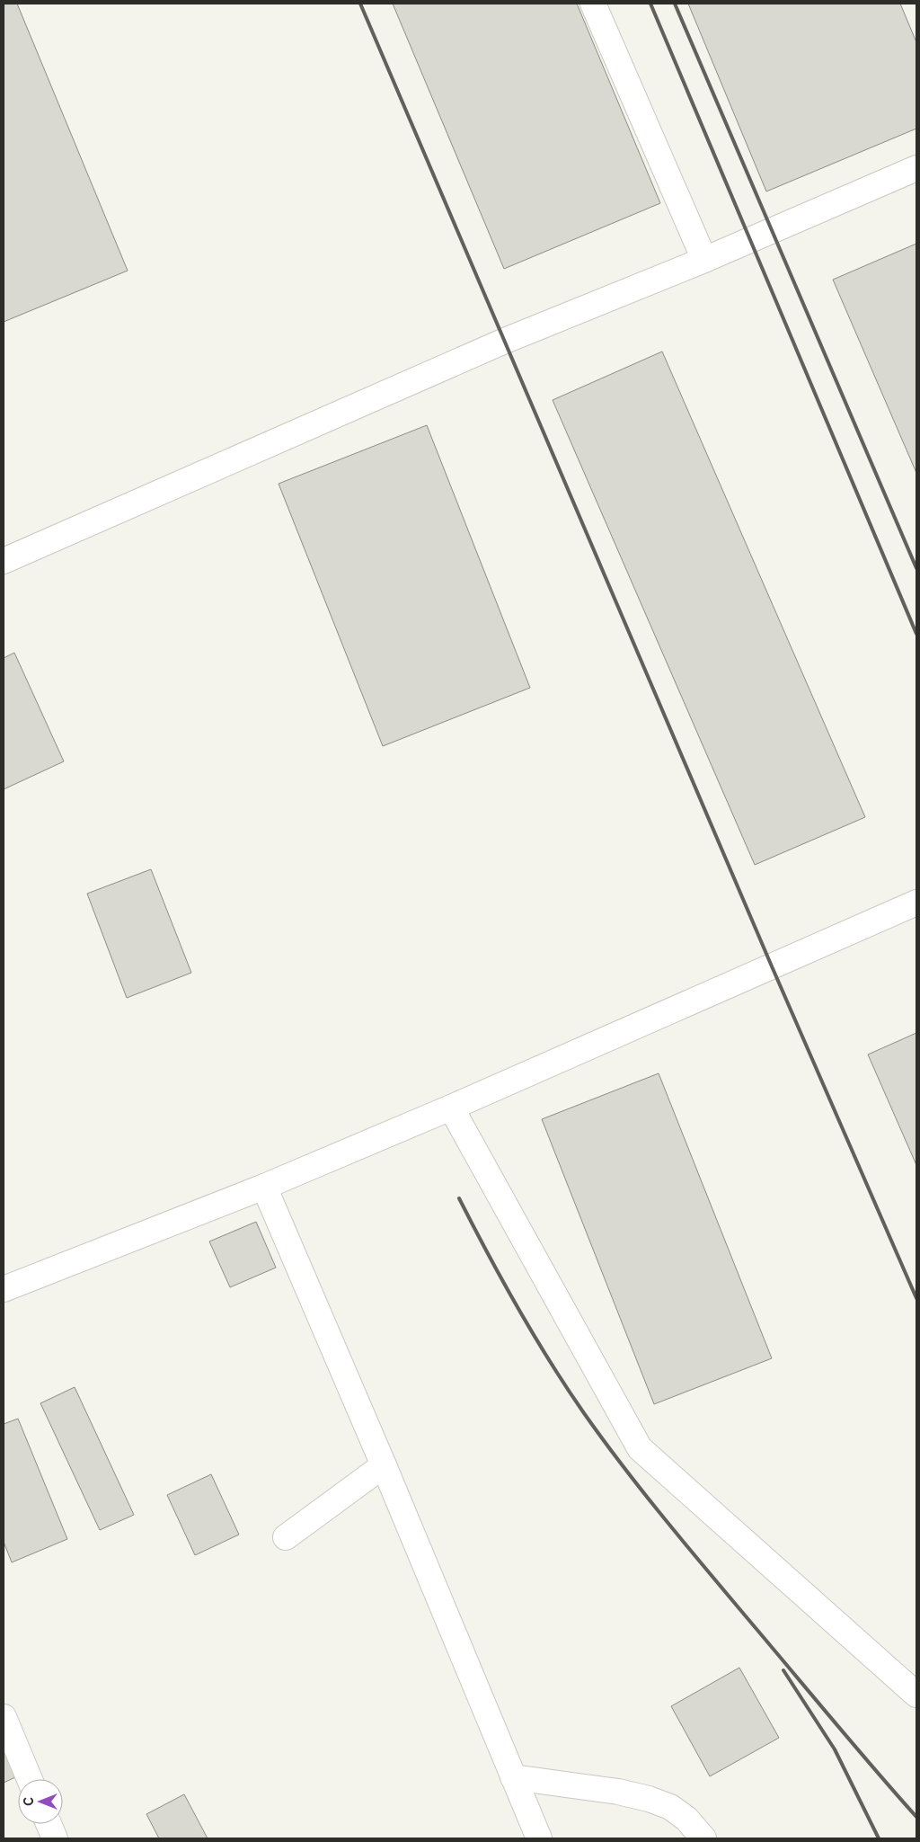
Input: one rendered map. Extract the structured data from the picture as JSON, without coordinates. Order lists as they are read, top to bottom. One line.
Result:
{"north":"left"}
